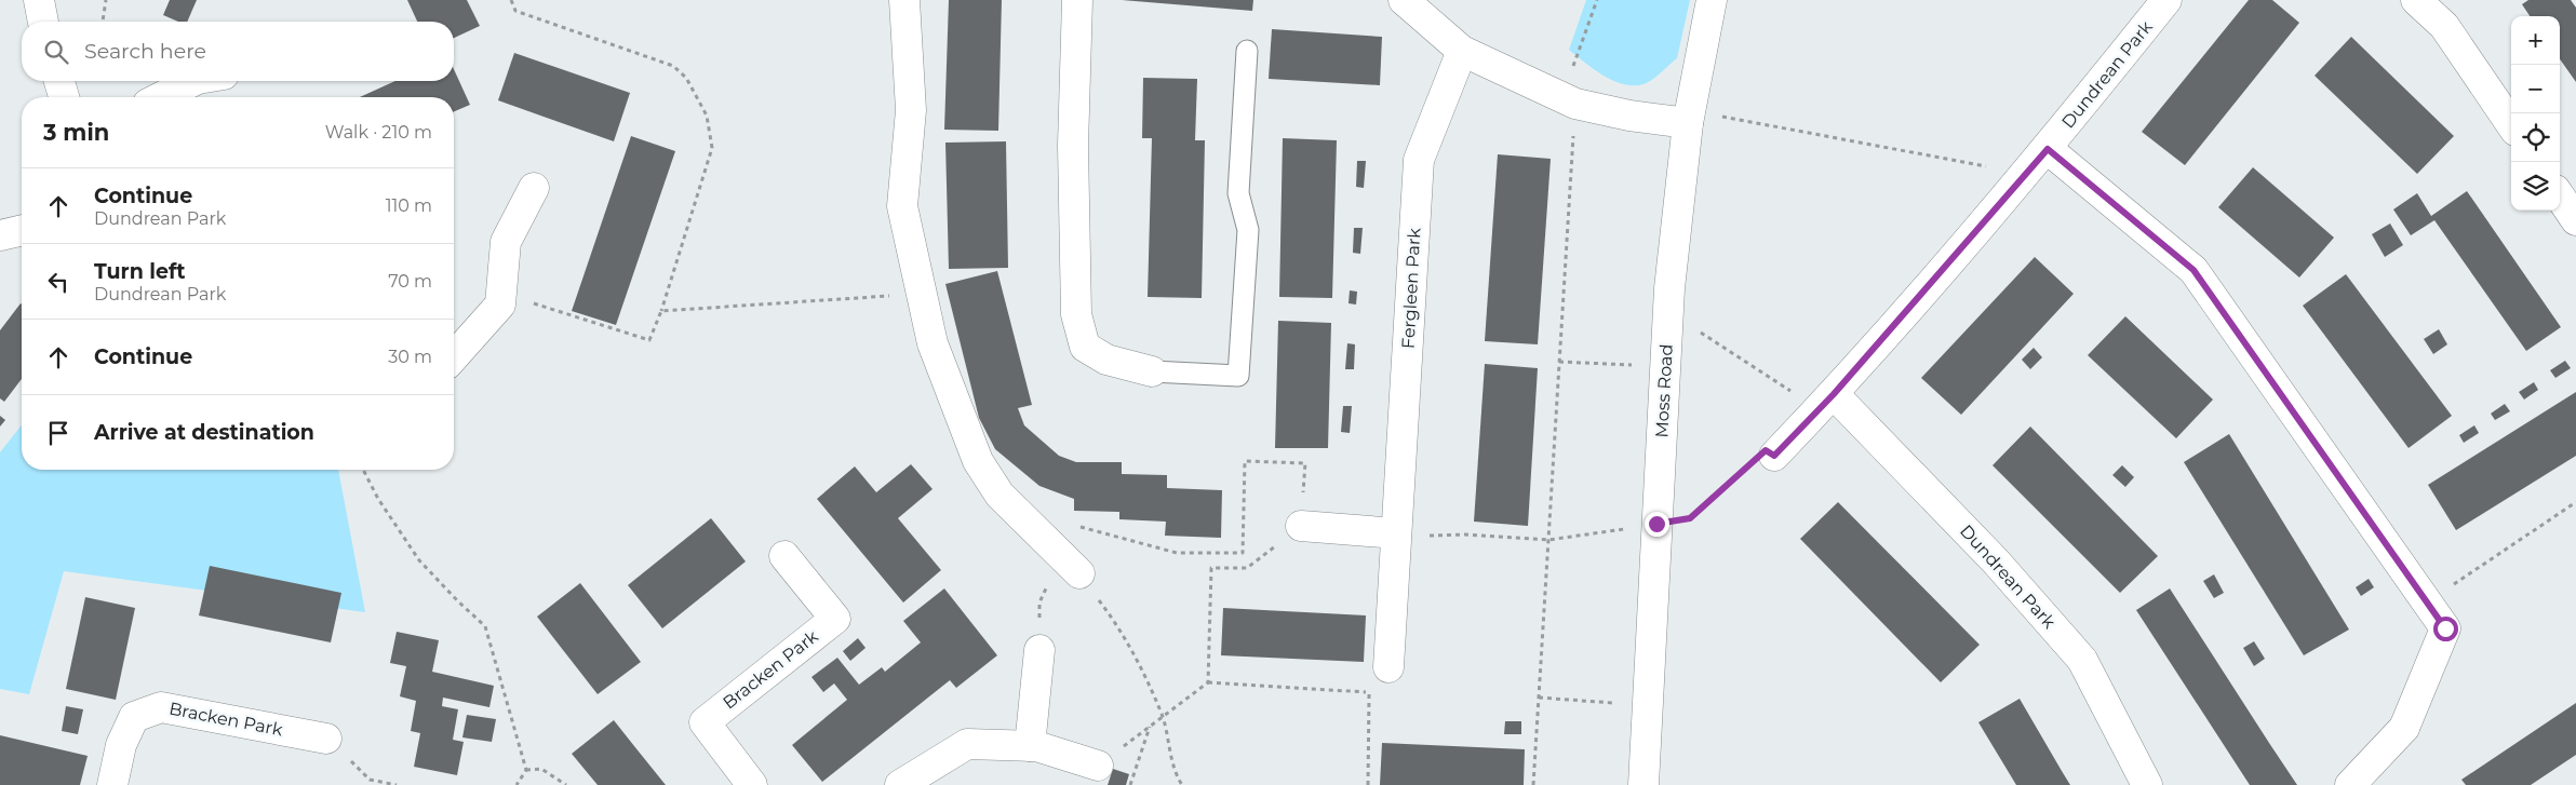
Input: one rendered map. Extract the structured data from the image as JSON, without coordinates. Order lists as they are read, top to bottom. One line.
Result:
{"streets":{"street":["Dundrean Park","Fergleen Park","Moss Road","Bracken Park"]},"page":{"map_buttons":["+","−"],"search":"Search here","heading":["3 min","Walk · 210 m"],"list":[["Continue","Dundrean Park","110 m"],["Turn left","Dundrean Park","70 m"],["Continue","30 m"],"Arrive at destination"]}}
